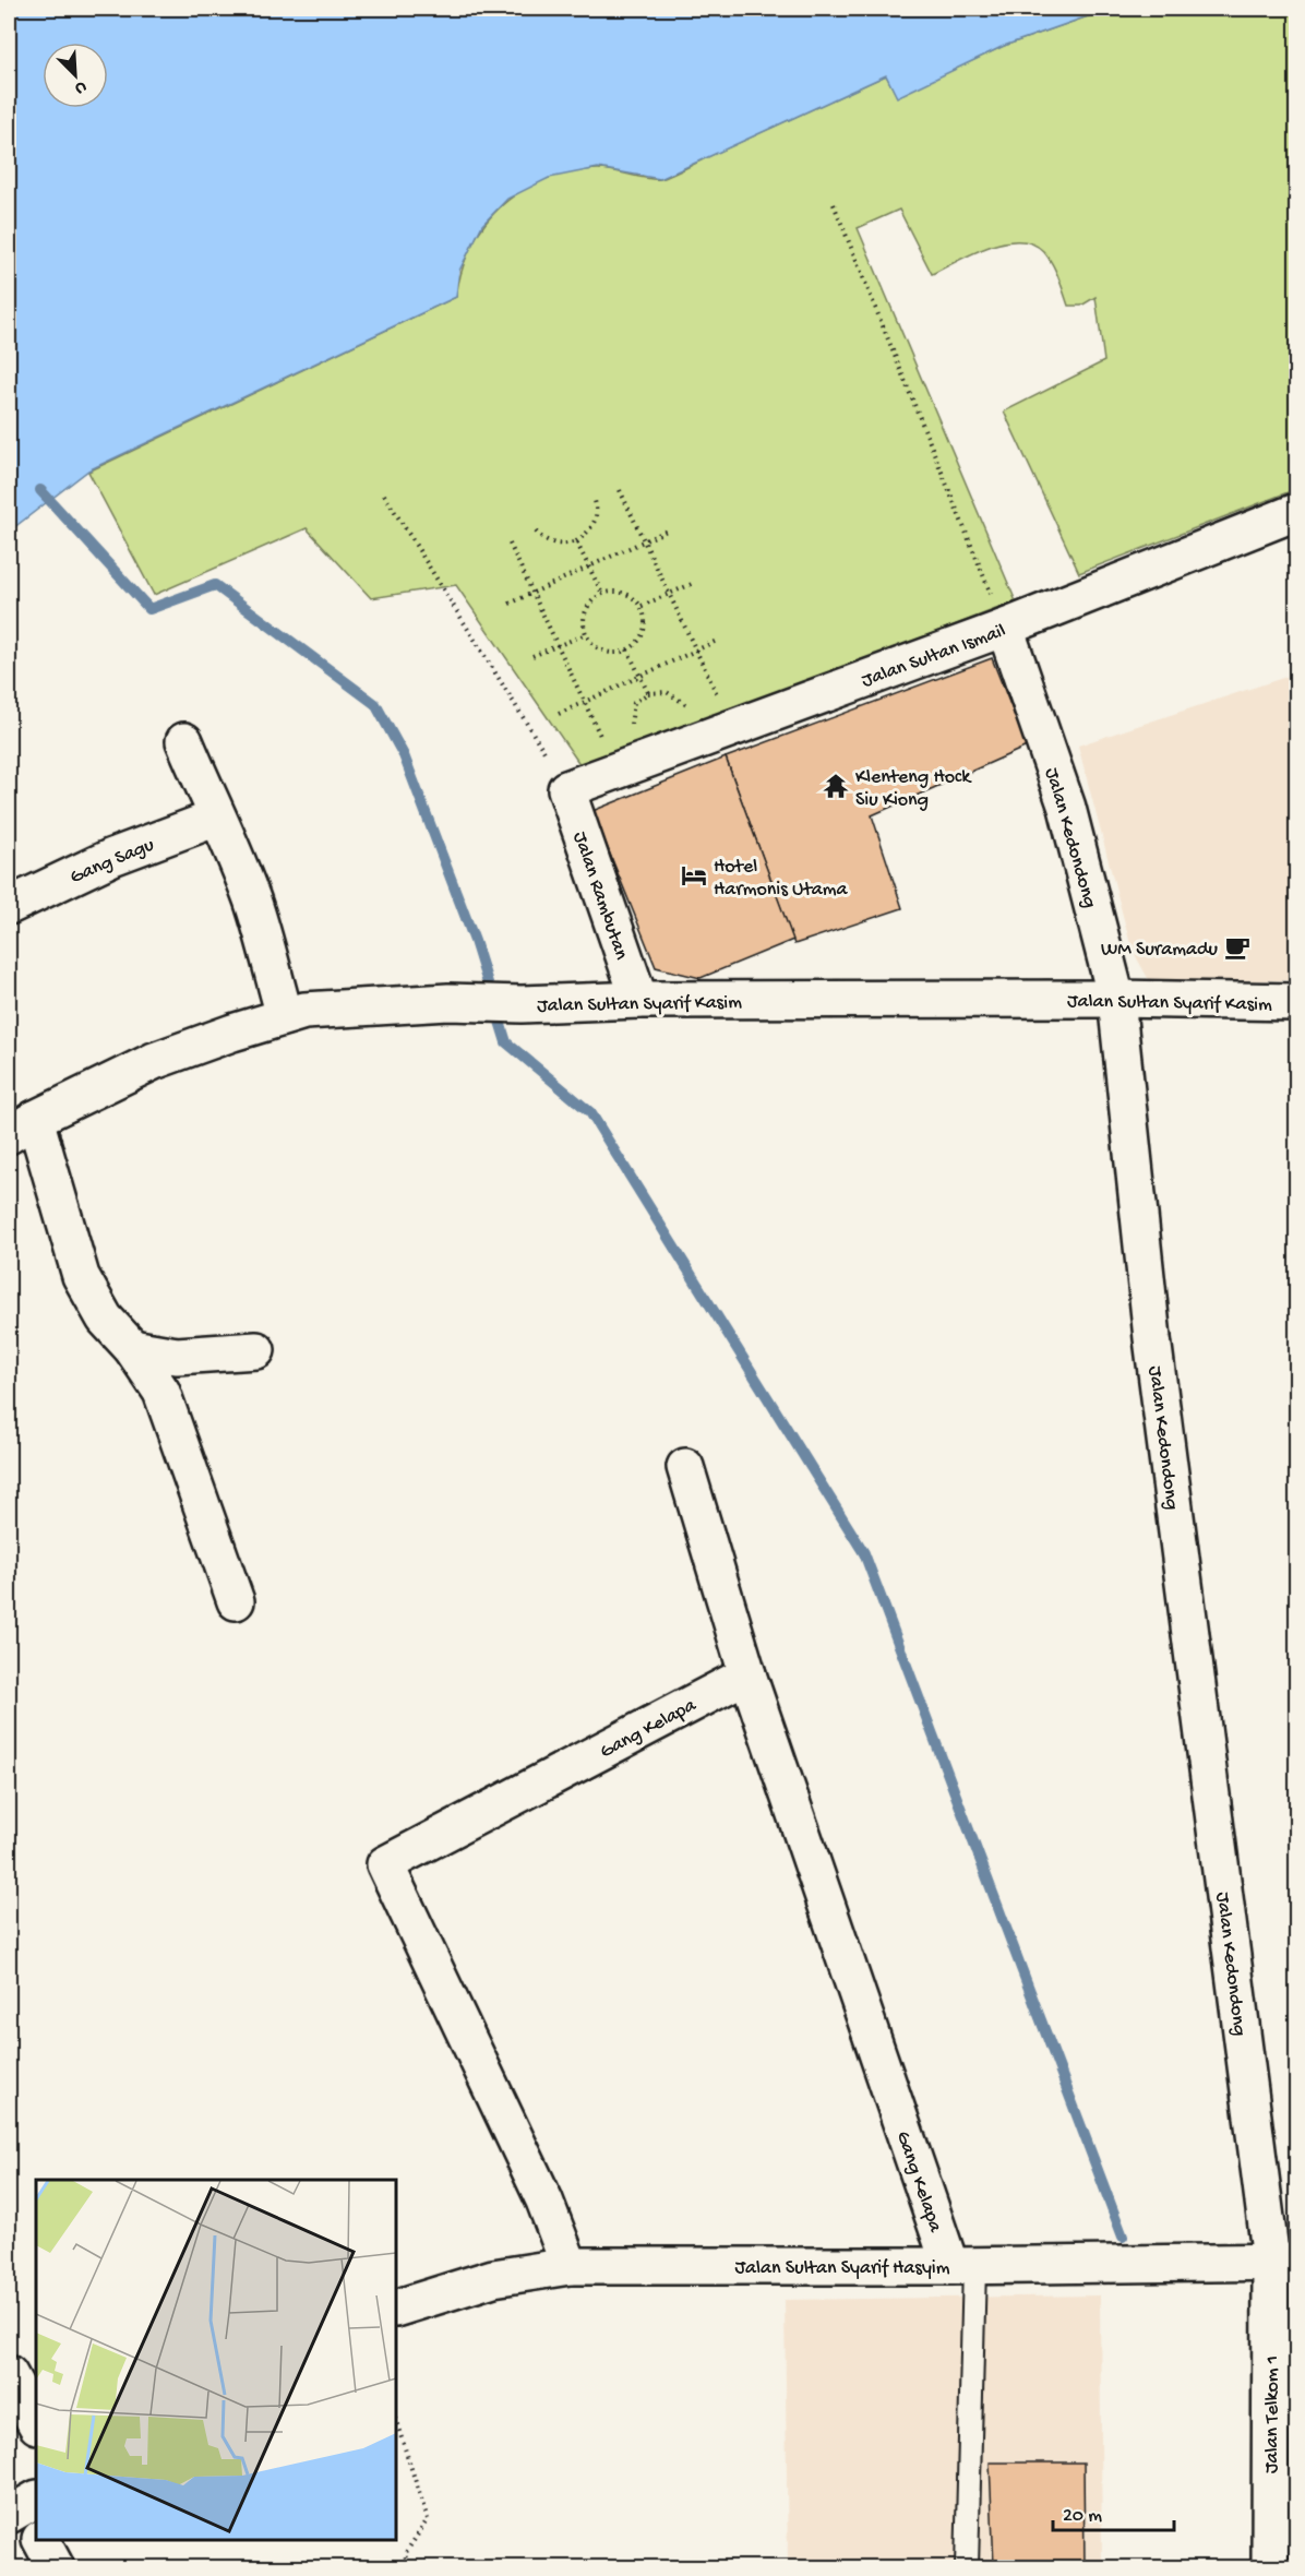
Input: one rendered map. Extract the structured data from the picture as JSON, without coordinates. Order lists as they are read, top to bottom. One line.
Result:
{"streets":{"street":["Jalan Sultan Ismail","Jalan Kedondong","Gang Sagu","Jalan Rambutan","Jalan Sultan Syarif Kasim","Gang Kelapa","Jalan Sultan Syarif Hasyim","Jalan Telkom 1"]},"crossings":[["Jalan Sultan Ismail","Jalan Kedondong"],["Jalan Sultan Ismail","Jalan Rambutan"],["Jalan Kedondong","Jalan Sultan Syarif Kasim"],["Jalan Kedondong","Jalan Sultan Syarif Hasyim"],["Jalan Kedondong","Jalan Telkom 1"],["Jalan Rambutan","Jalan Sultan Syarif Kasim"],["Gang Kelapa","Jalan Sultan Syarif Hasyim"],["Jalan Sultan Syarif Hasyim","Jalan Telkom 1"]],"places":{"temple":["Klenteng Hock Siu Kiong"],"hotel":["Hotel Harmonis Utama"],"cafe":["WM Suramadu"]},"scale_bar":"20 m","north":"bottom right"}
